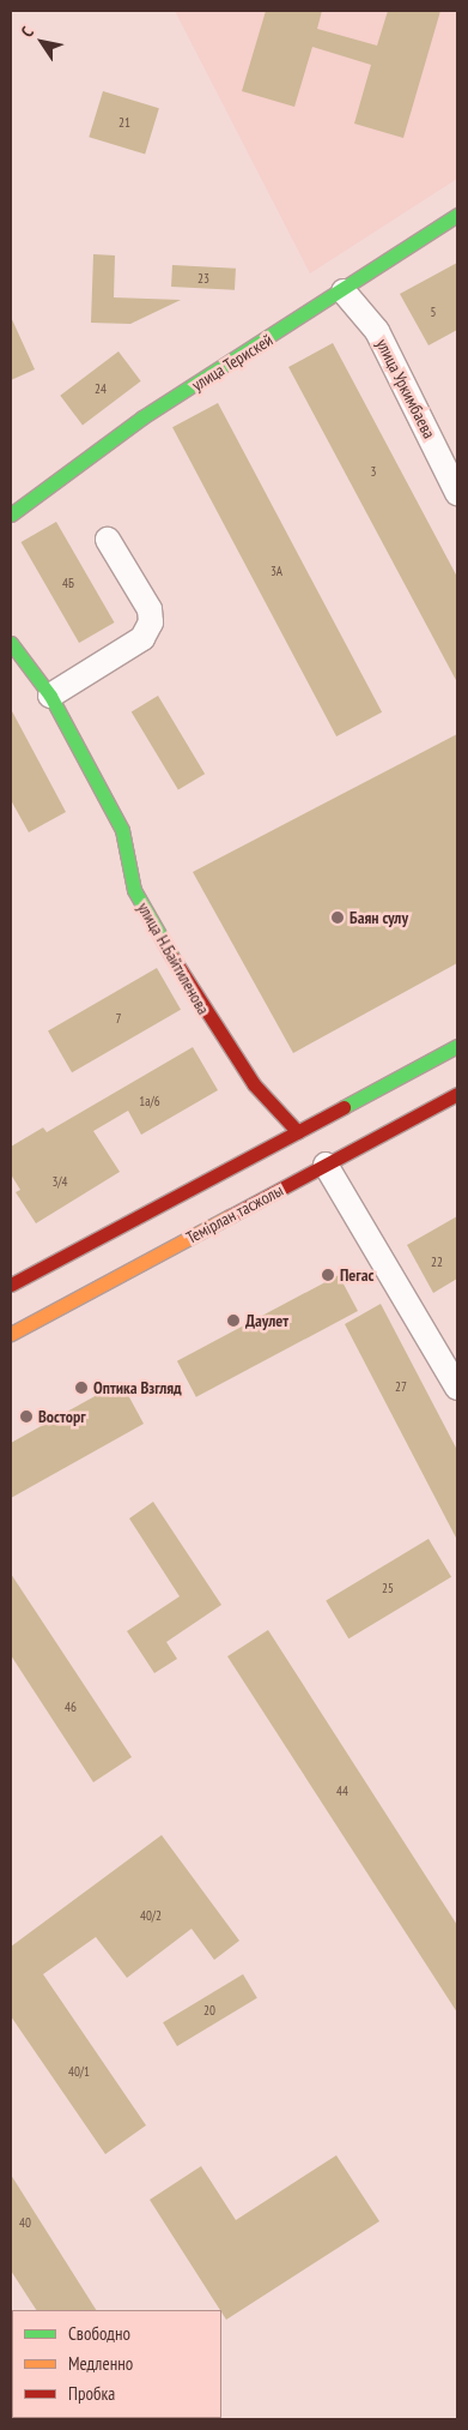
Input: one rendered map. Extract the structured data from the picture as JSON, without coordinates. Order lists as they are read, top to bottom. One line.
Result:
{"streets":{"street":["улица Терискей","улица Уркимбаева","улица Н.Байтиленова","Темірлан тасжолы"]},"crossings":[["улица Терискей","улица Уркимбаева"]],"places":["Баян сулу","Пегас","Даулет","Оптика Взгляд","Восторг"],"house_numbers":["21","23","5","24","3","3А","4Б","7","1а/6","3/4","22","27","25","46","44","40/2","20","40/1","40"],"legend":["Свободно","Медленно","Пробка"],"north":"top left"}
